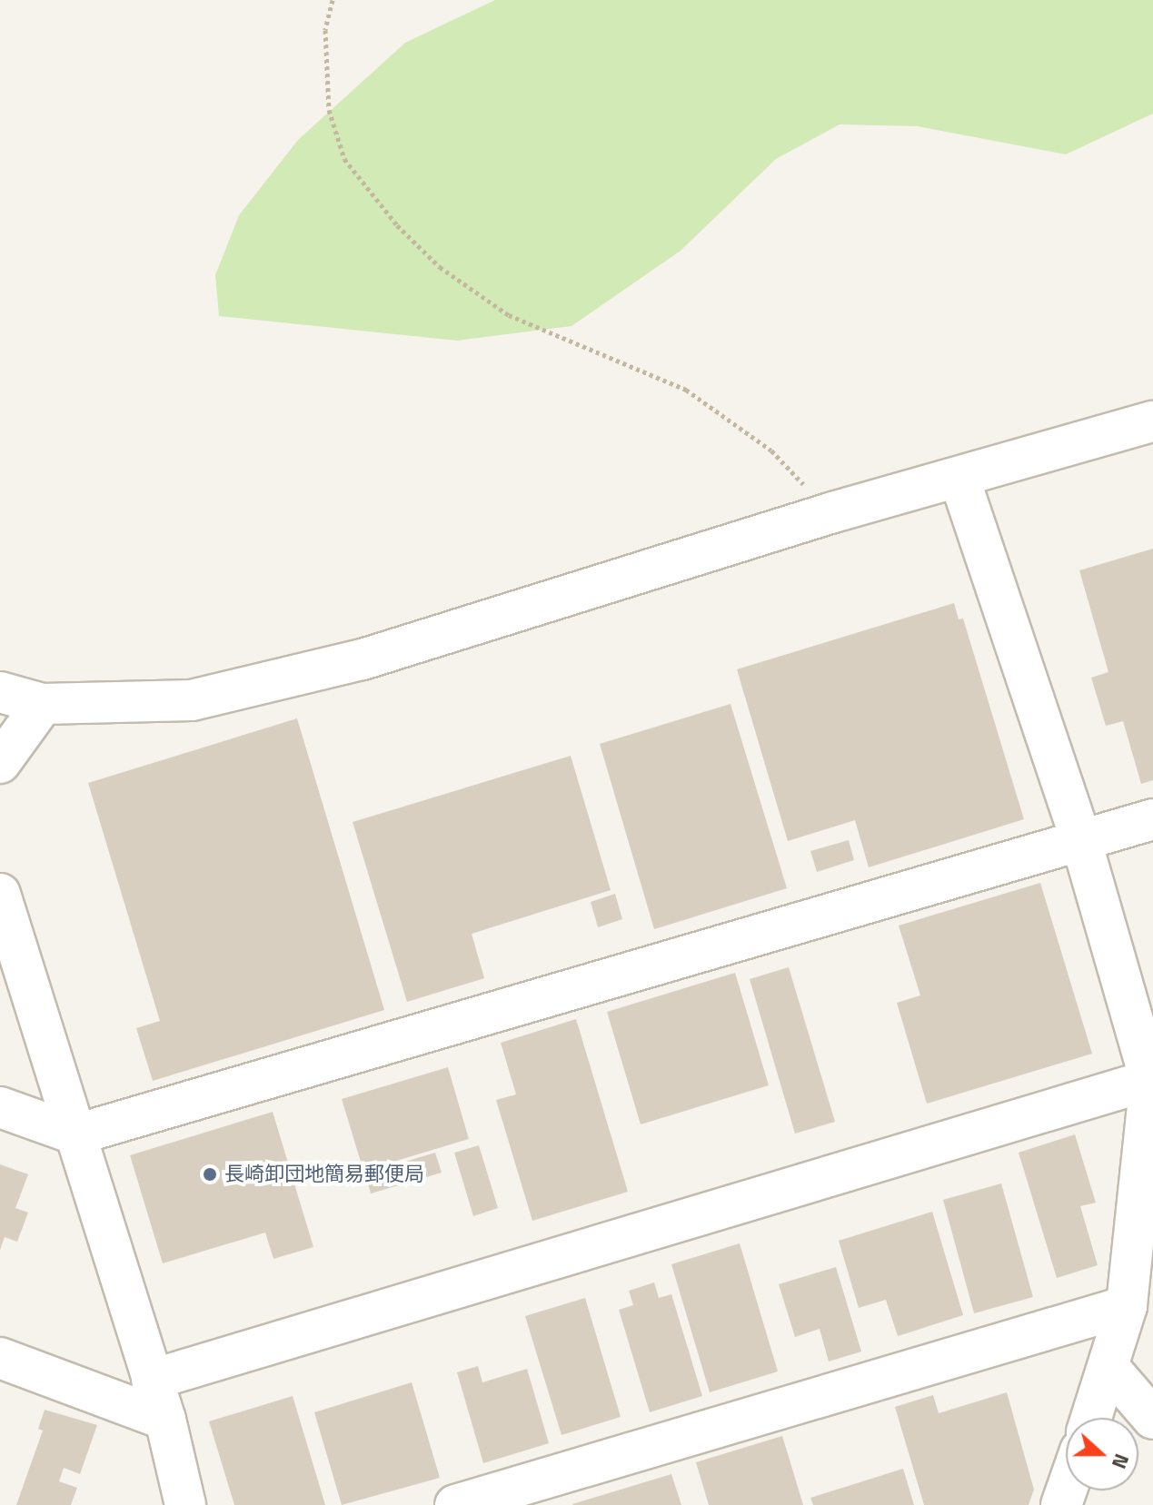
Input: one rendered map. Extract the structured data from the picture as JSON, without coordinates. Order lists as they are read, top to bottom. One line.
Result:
{"places":["長崎卸団地簡易郵便局"],"north":"right"}
